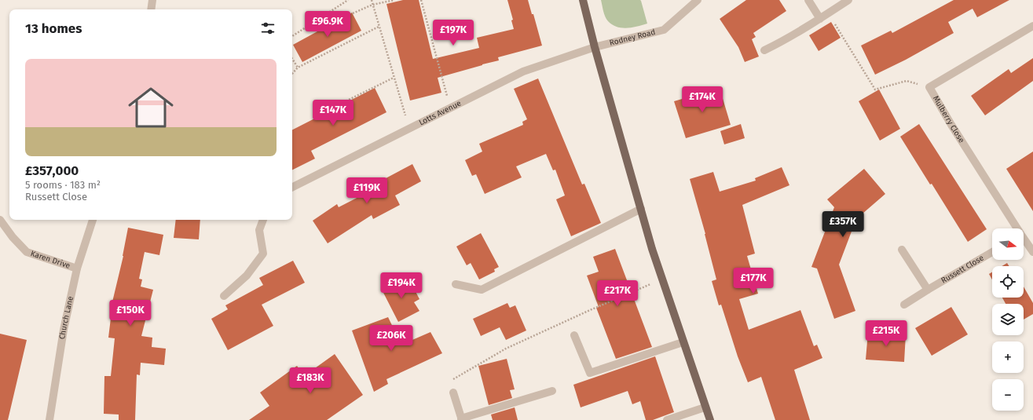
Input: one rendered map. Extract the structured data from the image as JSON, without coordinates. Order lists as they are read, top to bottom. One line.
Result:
{"streets":{"street":["Rodney Road","Lotts Avenue","Mulberry Close","Karen Drive","Russett Close","Church Lane"]},"crossings":[["Rodney Road","Lotts Avenue"],["Karen Drive","Church Lane"]],"north":"right","page":{"heading":"13 homes","price":["£96.9K","£197K","£174K","£147K","£119K","£357K","£177K","£194K","£217K","£150K","£215K","£206K","£183K"],"list":[{"name":"£357,000","note":"5 rooms · 183 m² · Russett Close"}],"map_buttons":["+","−"]}}
